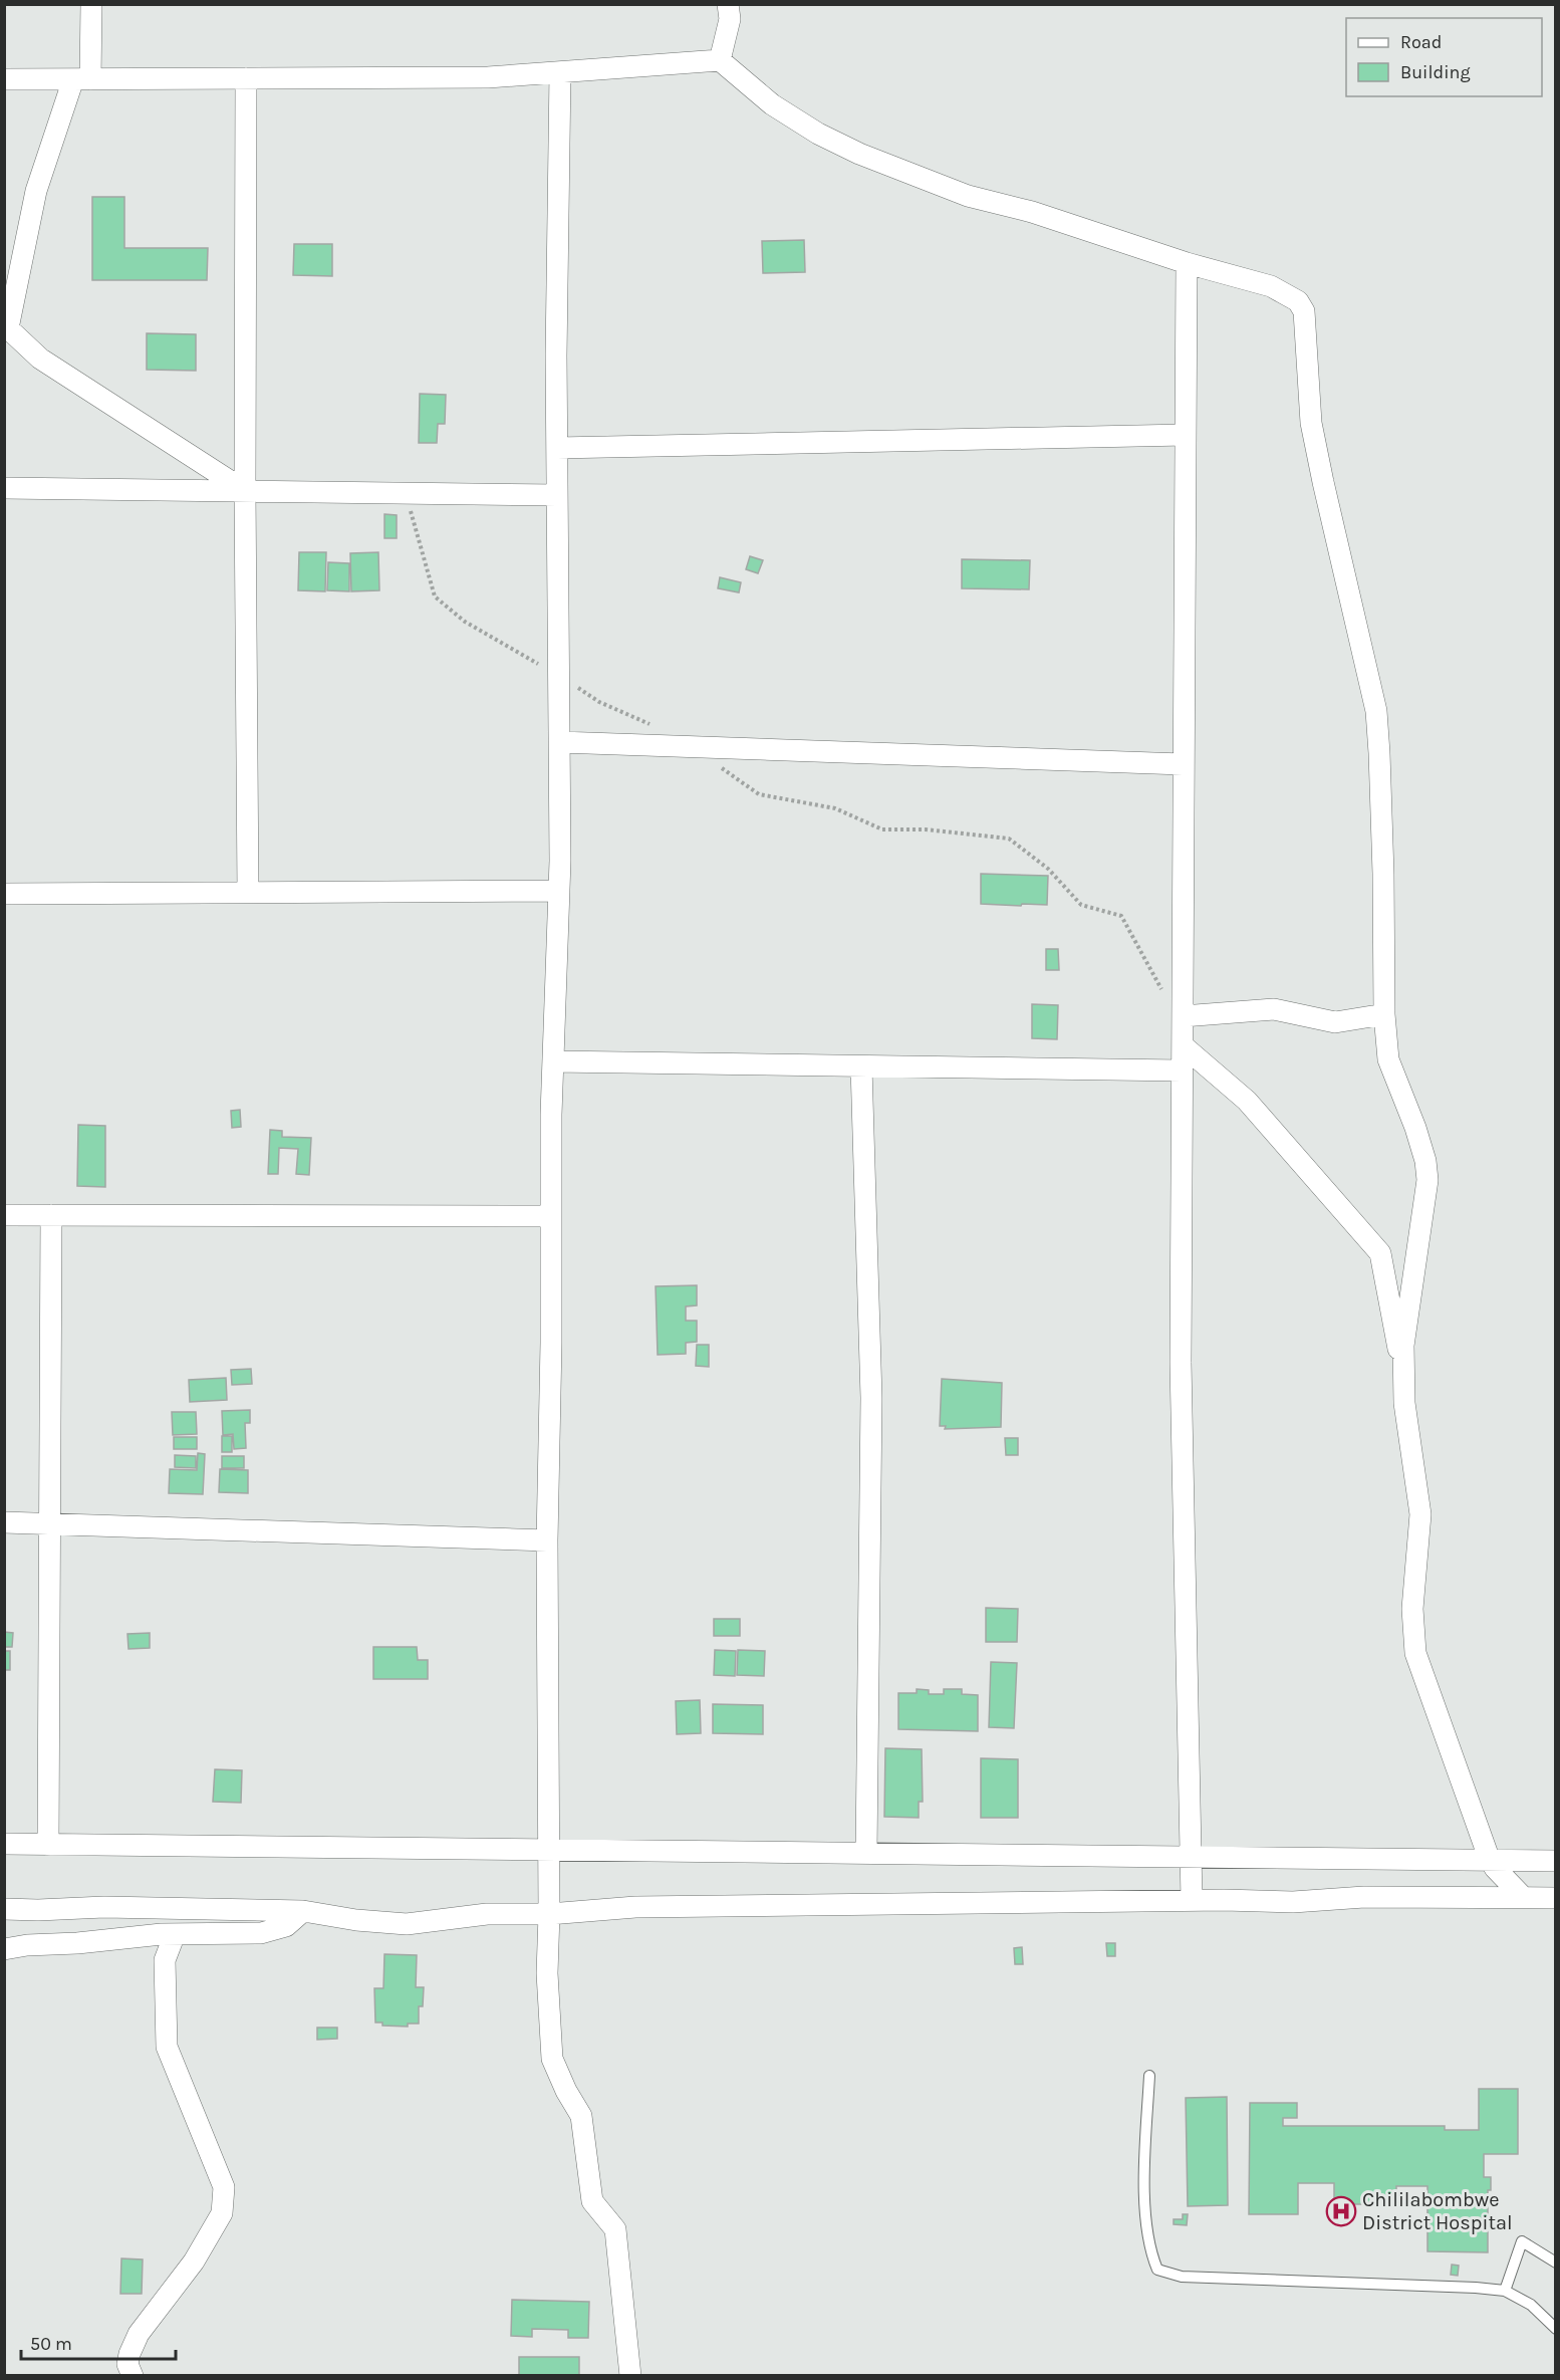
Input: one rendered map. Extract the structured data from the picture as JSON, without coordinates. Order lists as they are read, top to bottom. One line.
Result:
{"places":{"hospital":["Chililabombwe District Hospital"]},"legend":["Road","Building"],"scale_bar":"50 m"}
